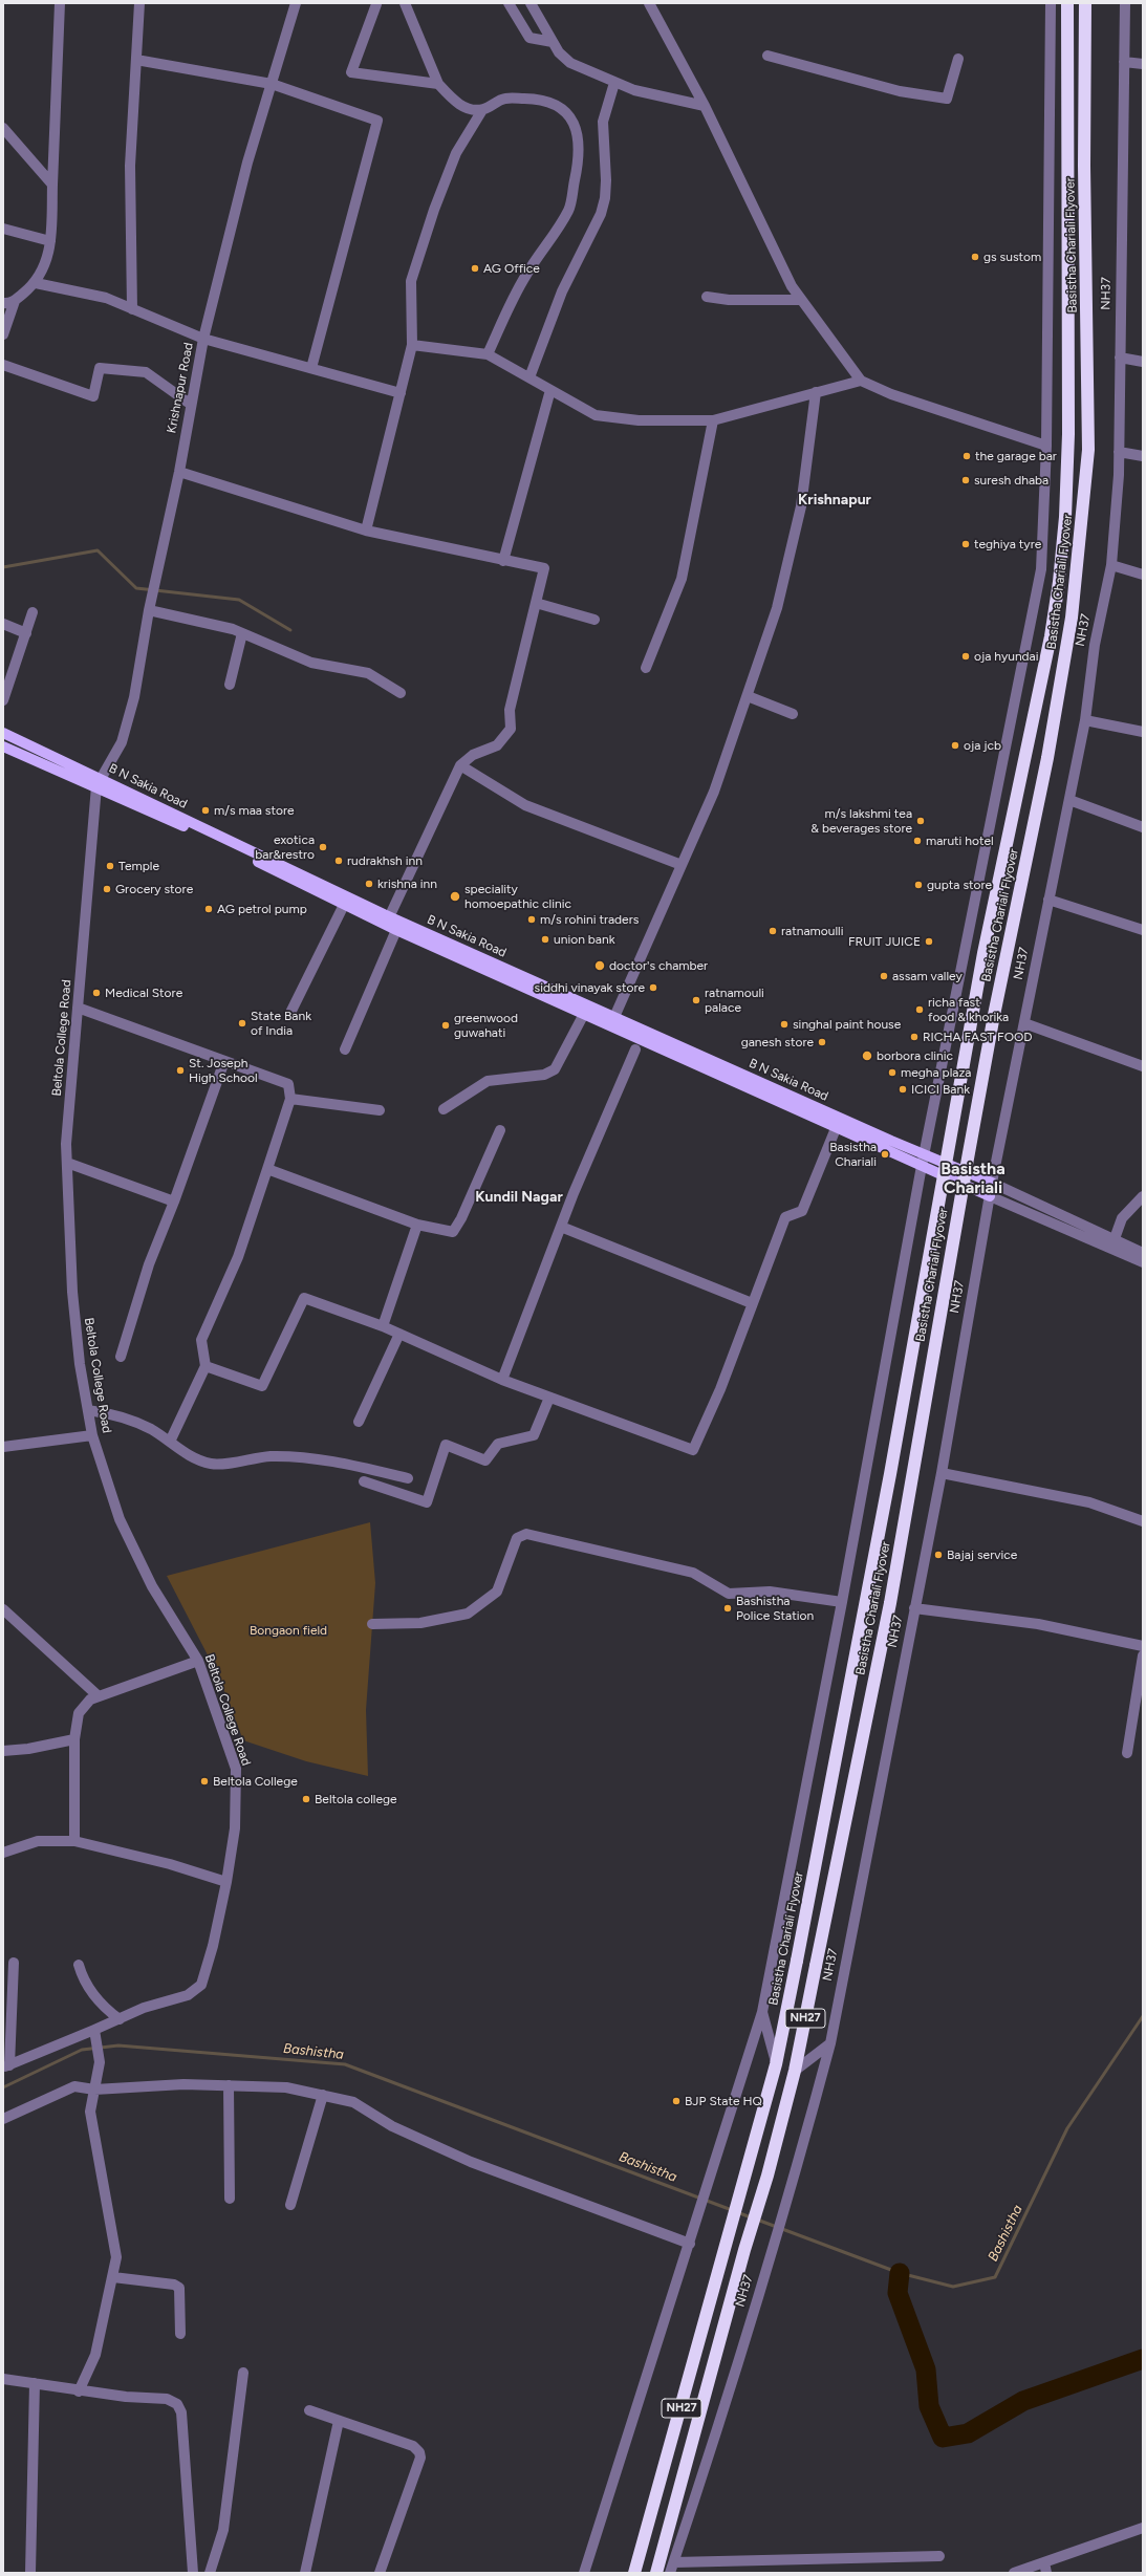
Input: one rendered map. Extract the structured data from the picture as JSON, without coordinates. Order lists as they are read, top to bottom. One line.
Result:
{"streets":{"highway":["Basistha Chariali Flyover","NH27"],"main road":["B N Sakia Road"],"street":["NH37","Krishnapur Road","Beltola College Road"]},"crossings":[["Basistha Chariali Flyover","NH27"],["NH37","B N Sakia Road"],["Krishnapur Road","B N Sakia Road"],["Krishnapur Road","Beltola College Road"],["B N Sakia Road","Beltola College Road"]],"districts":["Krishnapur","Basistha Chariali","Kundil Nagar"],"water":["Bashistha"],"parks":["Bongaon field"],"places":["gs sustom","AG Office","the garage bar","suresh dhaba","teghiya tyre","oja hyundai","oja jcb","m/s maa store","m/s lakshmi tea & beverages store","maruti hotel","exotica bar&restro","rudrakhsh inn","Temple","krishna inn","gupta store","Grocery store","speciality homoepathic clinic","AG petrol pump","m/s rohini traders","ratnamoulli","union bank","FRUIT JUICE","doctor's chamber","assam valley","siddhi vinayak store","Medical Store","ratnamouli palace","richa fast food & khorika","State Bank of India","singhal paint house","greenwood guwahati","RICHA FAST FOOD","ganesh store","borbora clinic","St. Joseph High School","megha plaza","ICICI Bank","Basistha Chariali","Bajaj service","Bashistha Police Station","Beltola College","Beltola college","BJP State HQ"]}
